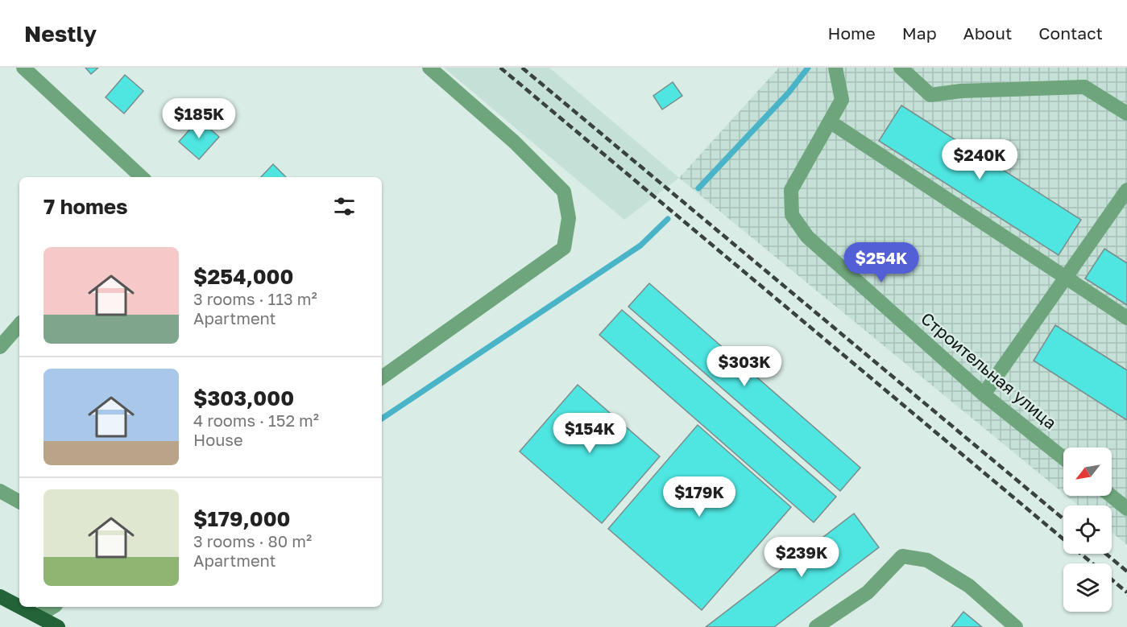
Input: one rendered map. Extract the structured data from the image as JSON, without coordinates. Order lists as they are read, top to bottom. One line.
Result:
{"streets":{"street":["Строительная улица"]},"north":"bottom left","page":{"header":"Nestly","nav":["Home","Map","About","Contact"],"price":["$185K","$240K","$254K","$303K","$154K","$179K","$239K"],"heading":"7 homes","list":[{"name":"$254,000","note":"3 rooms · 113 m² · Apartment"},{"name":"$303,000","note":"4 rooms · 152 m² · House"},{"name":"$179,000","note":"3 rooms · 80 m² · Apartment"}]}}
